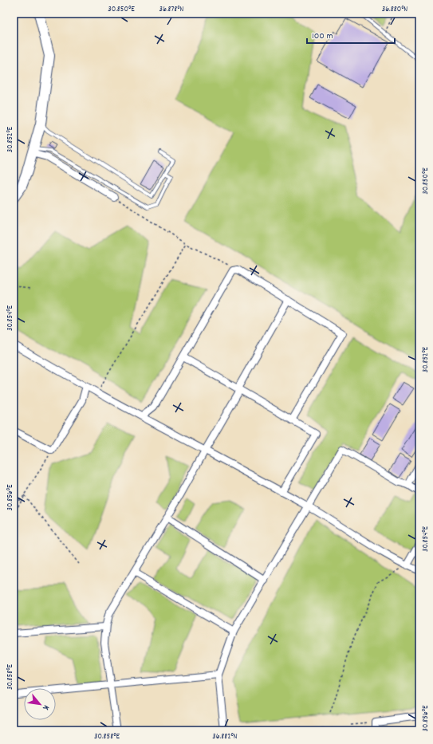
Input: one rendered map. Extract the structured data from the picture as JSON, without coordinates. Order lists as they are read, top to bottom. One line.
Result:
{"scale_bar":"100 m","north":"bottom right","coordinates":["30.850°E","36.878°N","36.880°N","30.852°E","30.854°E","30.856°E","30.858°E","36.882°N"]}
